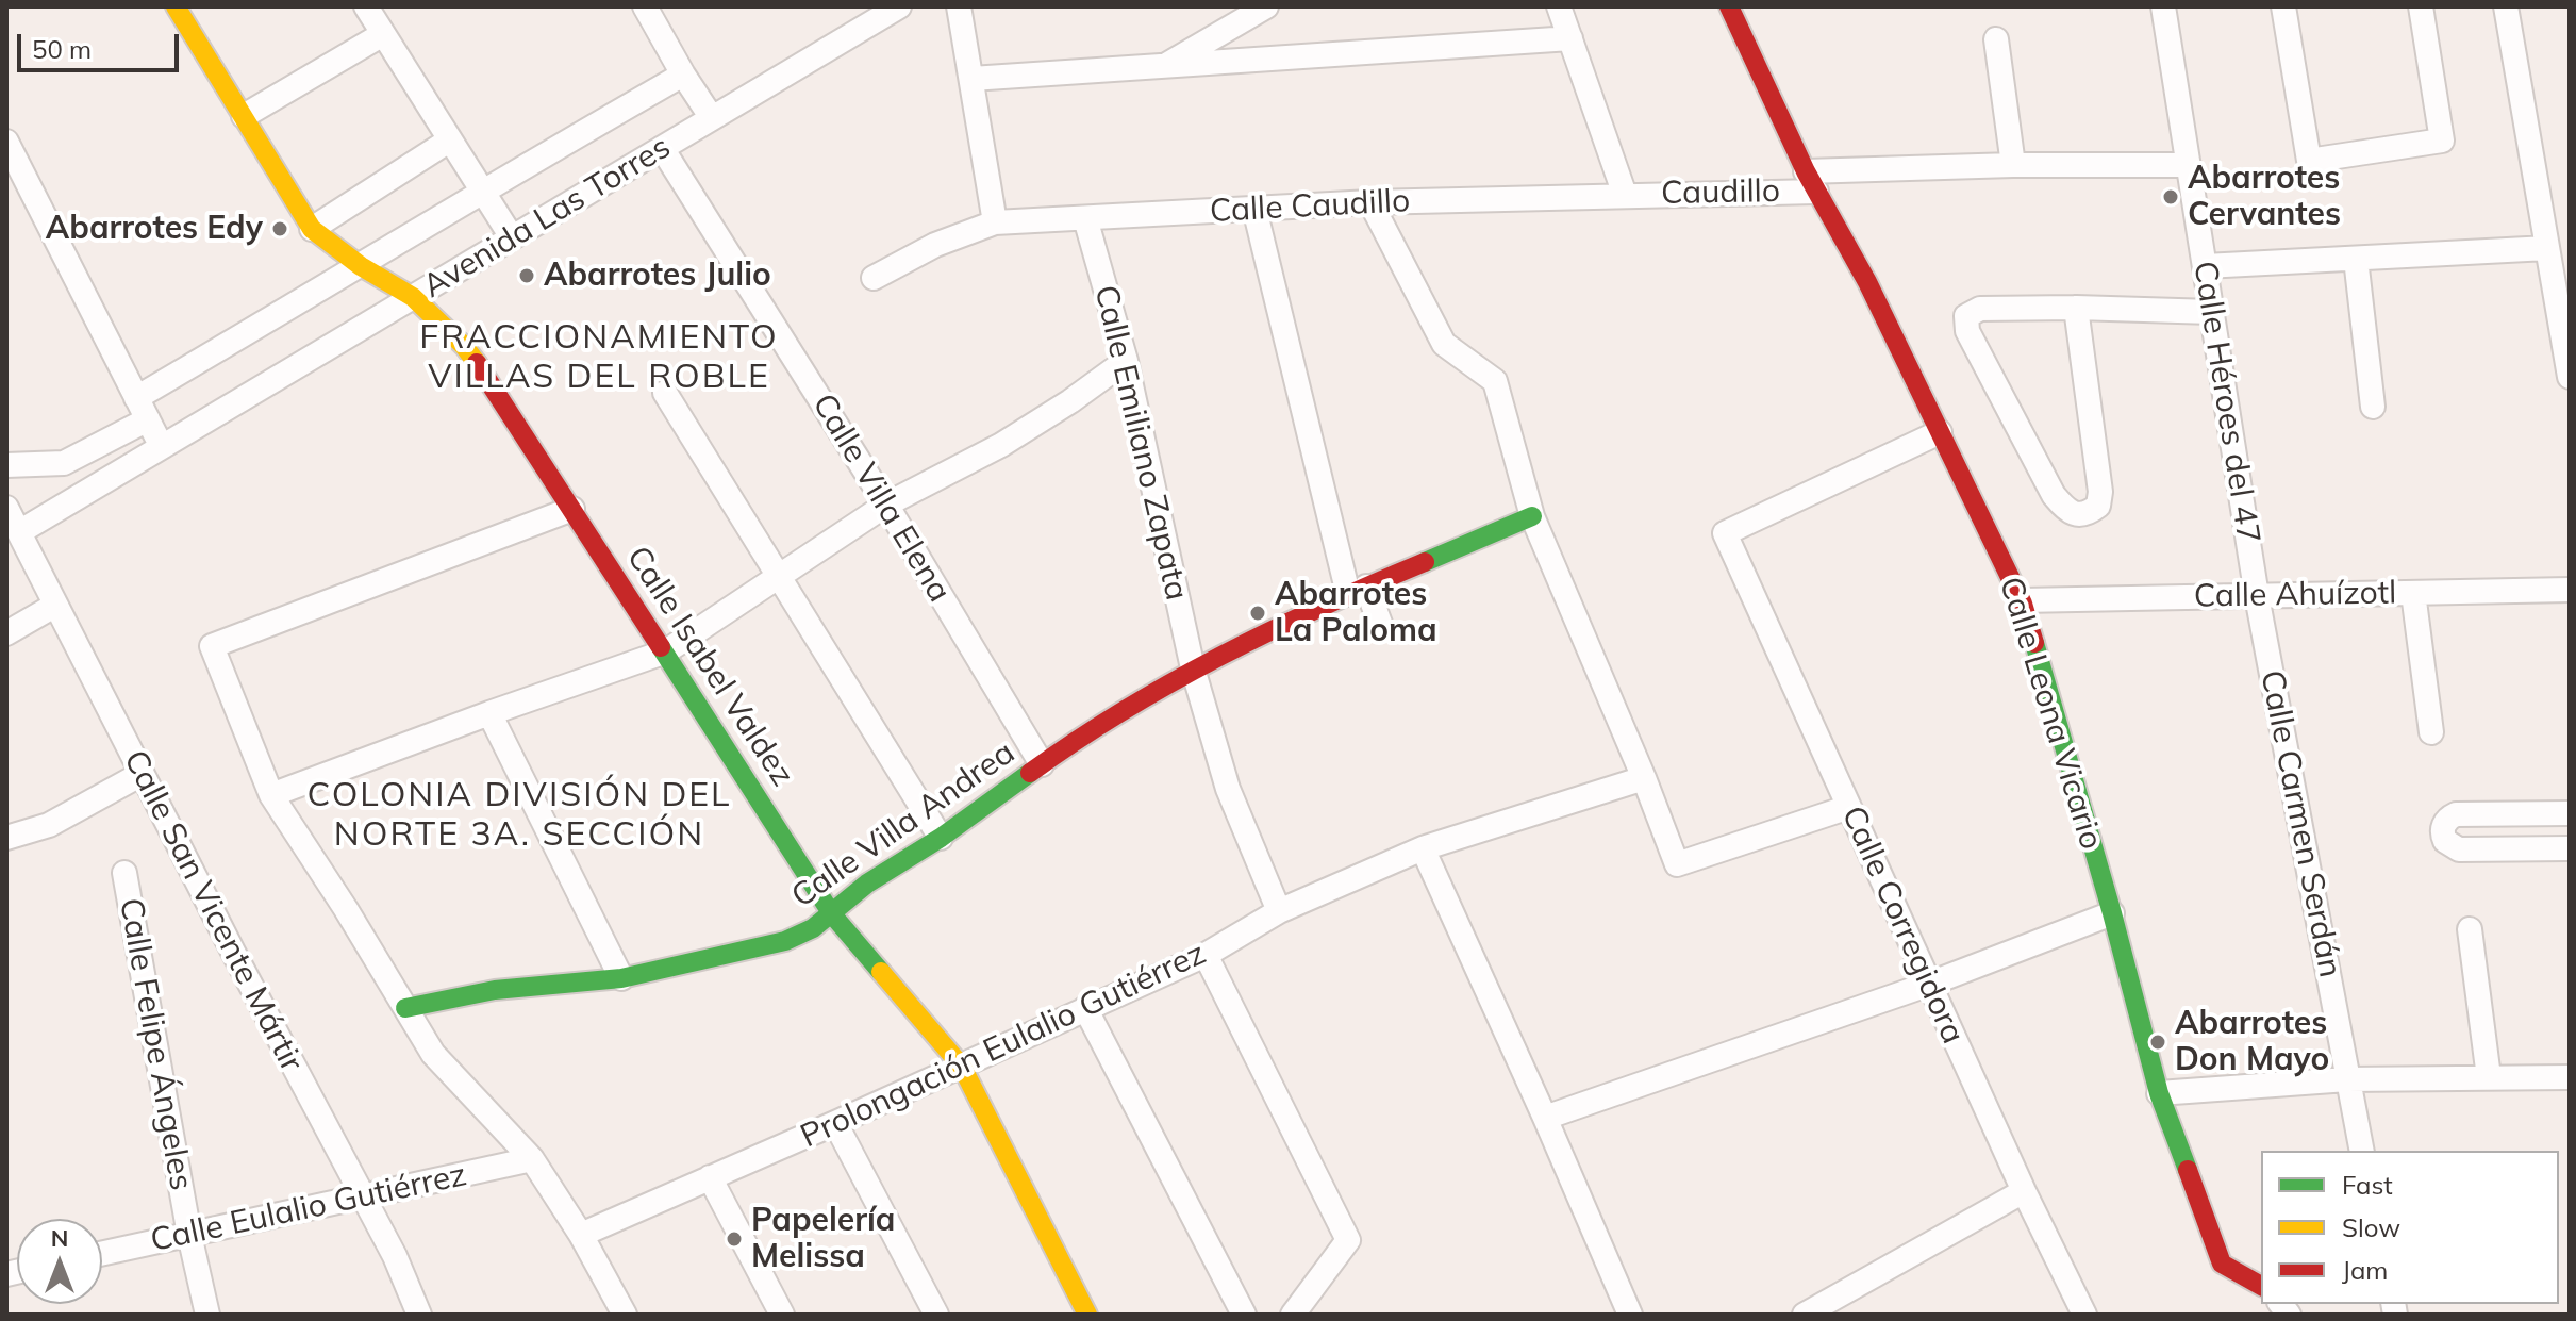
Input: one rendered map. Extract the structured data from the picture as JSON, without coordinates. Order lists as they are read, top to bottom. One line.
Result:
{"streets":{"street":["Caudillo","Calle Caudillo","Avenida Las Torres","Calle Héroes del 47","Calle Emiliano Zapata","Calle Villa Elena","Calle Ahuízotl","Calle Isabel Valdez","Calle Leona Vicario","Calle Carmen Serdán","Calle Villa Andrea","Calle San Vicente Mártir","Calle Corregidora","Calle Felipe Ángeles","Prolongación Eulalio Gutiérrez","Calle Eulalio Gutiérrez"]},"crossings":[["Caudillo","Calle Caudillo"],["Caudillo","Calle Héroes del 47"],["Caudillo","Calle Leona Vicario"],["Calle Caudillo","Calle Emiliano Zapata"],["Avenida Las Torres","Calle Villa Elena"],["Avenida Las Torres","Calle Isabel Valdez"],["Avenida Las Torres","Calle San Vicente Mártir"],["Calle Héroes del 47","Calle Ahuízotl"],["Calle Héroes del 47","Calle Carmen Serdán"],["Calle Emiliano Zapata","Calle Villa Andrea"],["Calle Emiliano Zapata","Prolongación Eulalio Gutiérrez"],["Calle Villa Elena","Calle Villa Andrea"],["Calle Ahuízotl","Calle Leona Vicario"],["Calle Ahuízotl","Calle Carmen Serdán"],["Calle Isabel Valdez","Calle Villa Andrea"],["Calle Isabel Valdez","Prolongación Eulalio Gutiérrez"],["Calle Leona Vicario","Calle Corregidora"],["Calle San Vicente Mártir","Calle Eulalio Gutiérrez"],["Calle Felipe Ángeles","Calle Eulalio Gutiérrez"]],"districts":["FRACCIONAMIENTO VILLAS DEL ROBLE","COLONIA DIVISIÓN DEL NORTE 3A. SECCIÓN"],"places":["Abarrotes Cervantes","Abarrotes Edy","Abarrotes Julio","Abarrotes La Paloma","Abarrotes Don Mayo","Papelería Melissa"],"legend":["Fast","Slow","Jam"],"scale_bar":"50 m","north":"top"}
